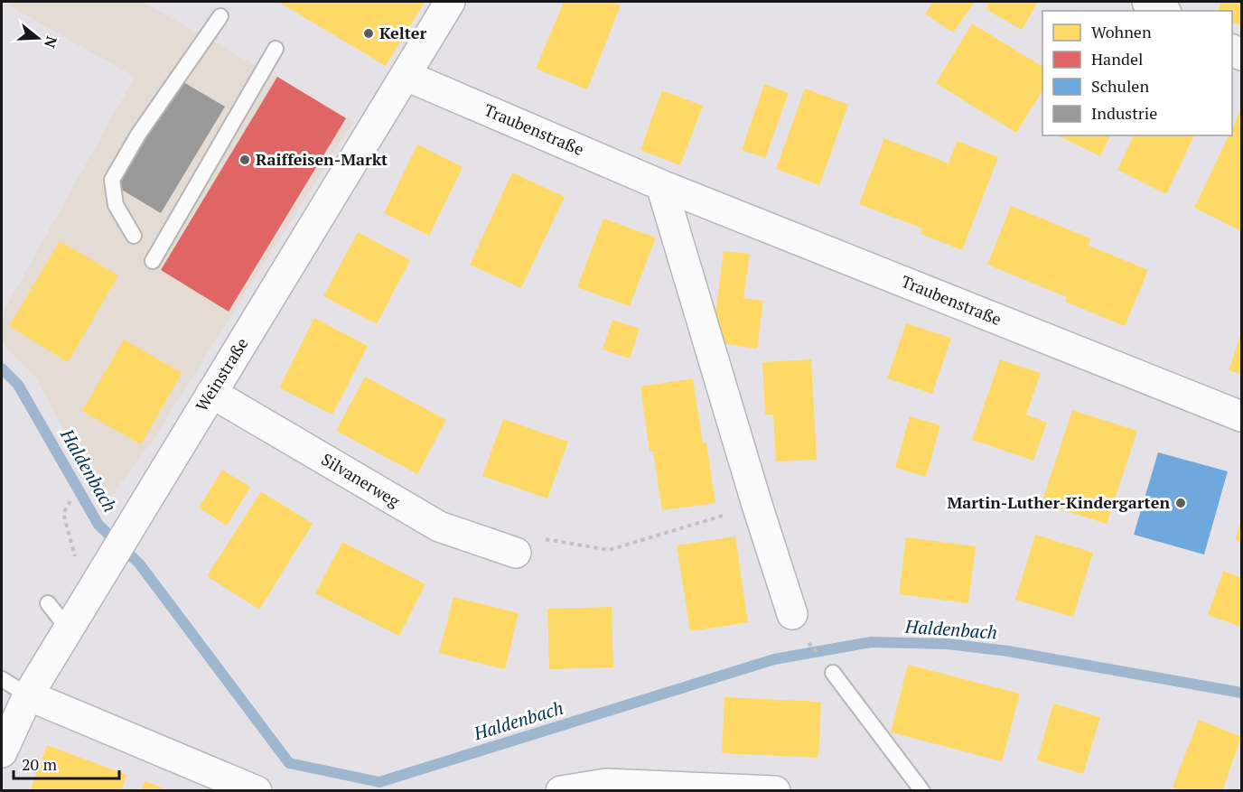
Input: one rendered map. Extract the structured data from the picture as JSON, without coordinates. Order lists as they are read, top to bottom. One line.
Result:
{"streets":{"street":["Traubenstraße","Weinstraße","Silvanerweg"]},"crossings":[["Traubenstraße","Weinstraße"],["Weinstraße","Silvanerweg"]],"water":["Haldenbach"],"places":["Kelter","Raiffeisen-Markt","Martin-Luther-Kindergarten"],"legend":["Wohnen","Handel","Schulen","Industrie"],"scale_bar":"20 m","north":"right"}
